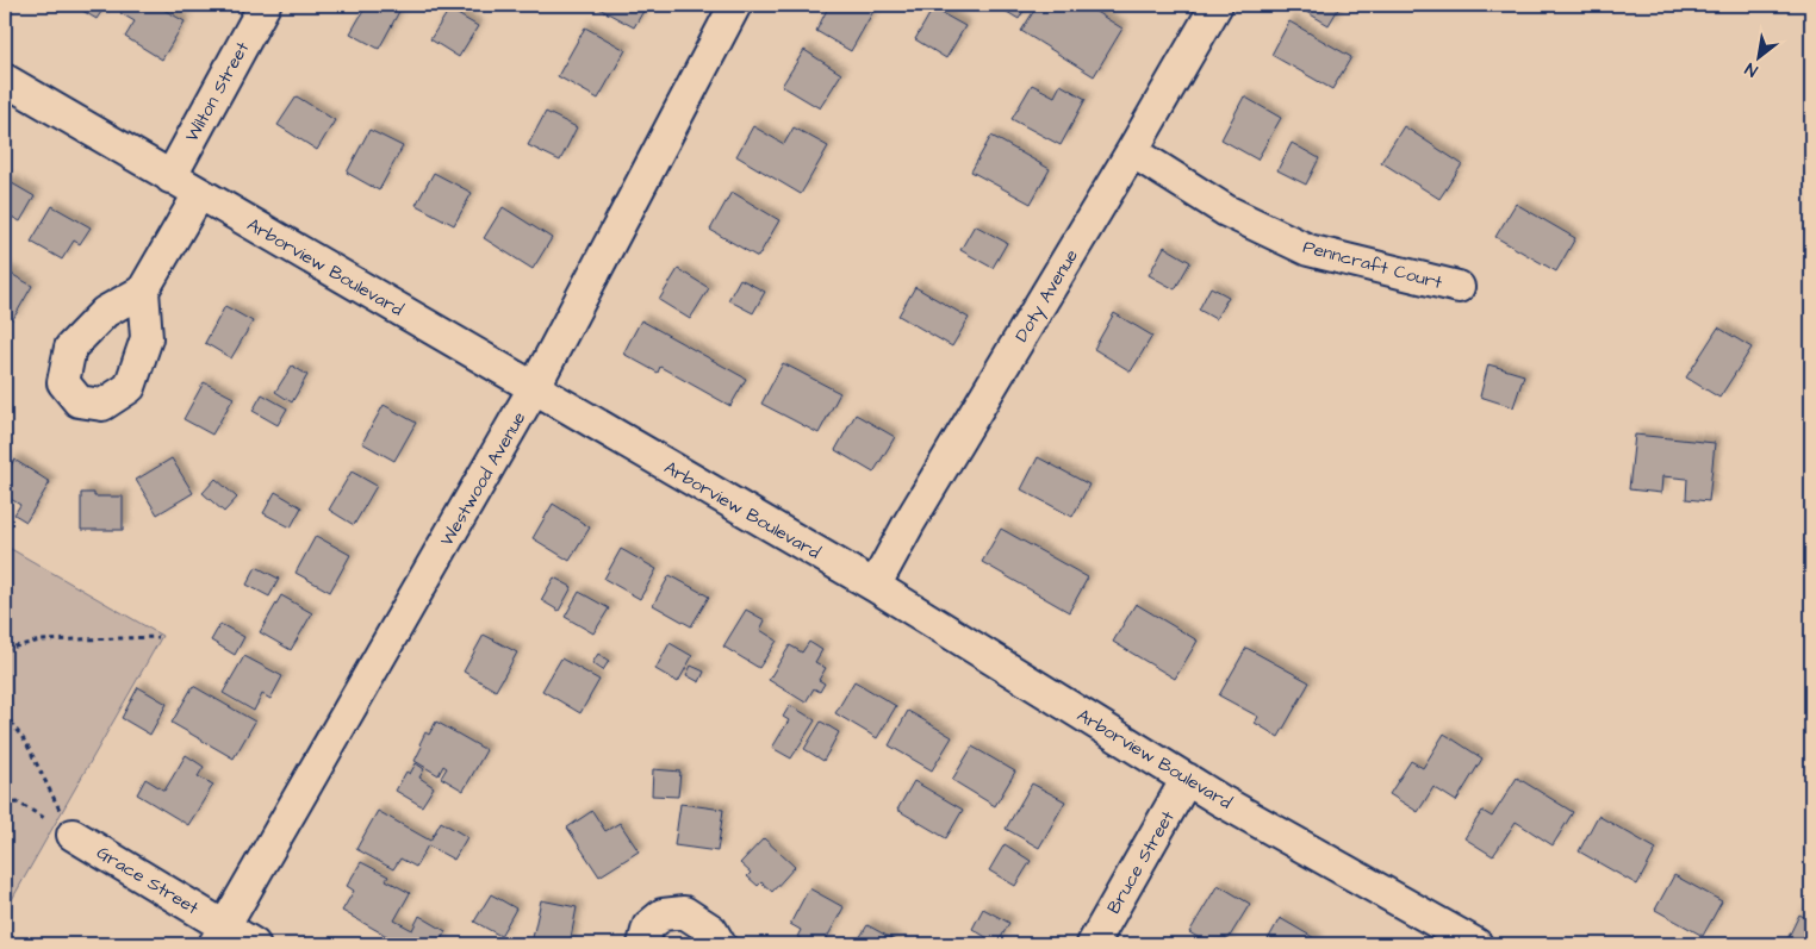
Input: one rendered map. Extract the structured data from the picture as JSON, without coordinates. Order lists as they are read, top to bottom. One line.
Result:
{"streets":{"street":["Wilton Street","Penncraft Court","Arborview Boulevard","Doty Avenue","Westwood Avenue","Bruce Street","Grace Street"]},"crossings":[["Wilton Street","Arborview Boulevard"],["Penncraft Court","Doty Avenue"],["Arborview Boulevard","Doty Avenue"],["Arborview Boulevard","Westwood Avenue"],["Arborview Boulevard","Bruce Street"],["Westwood Avenue","Grace Street"]],"north":"bottom left"}
